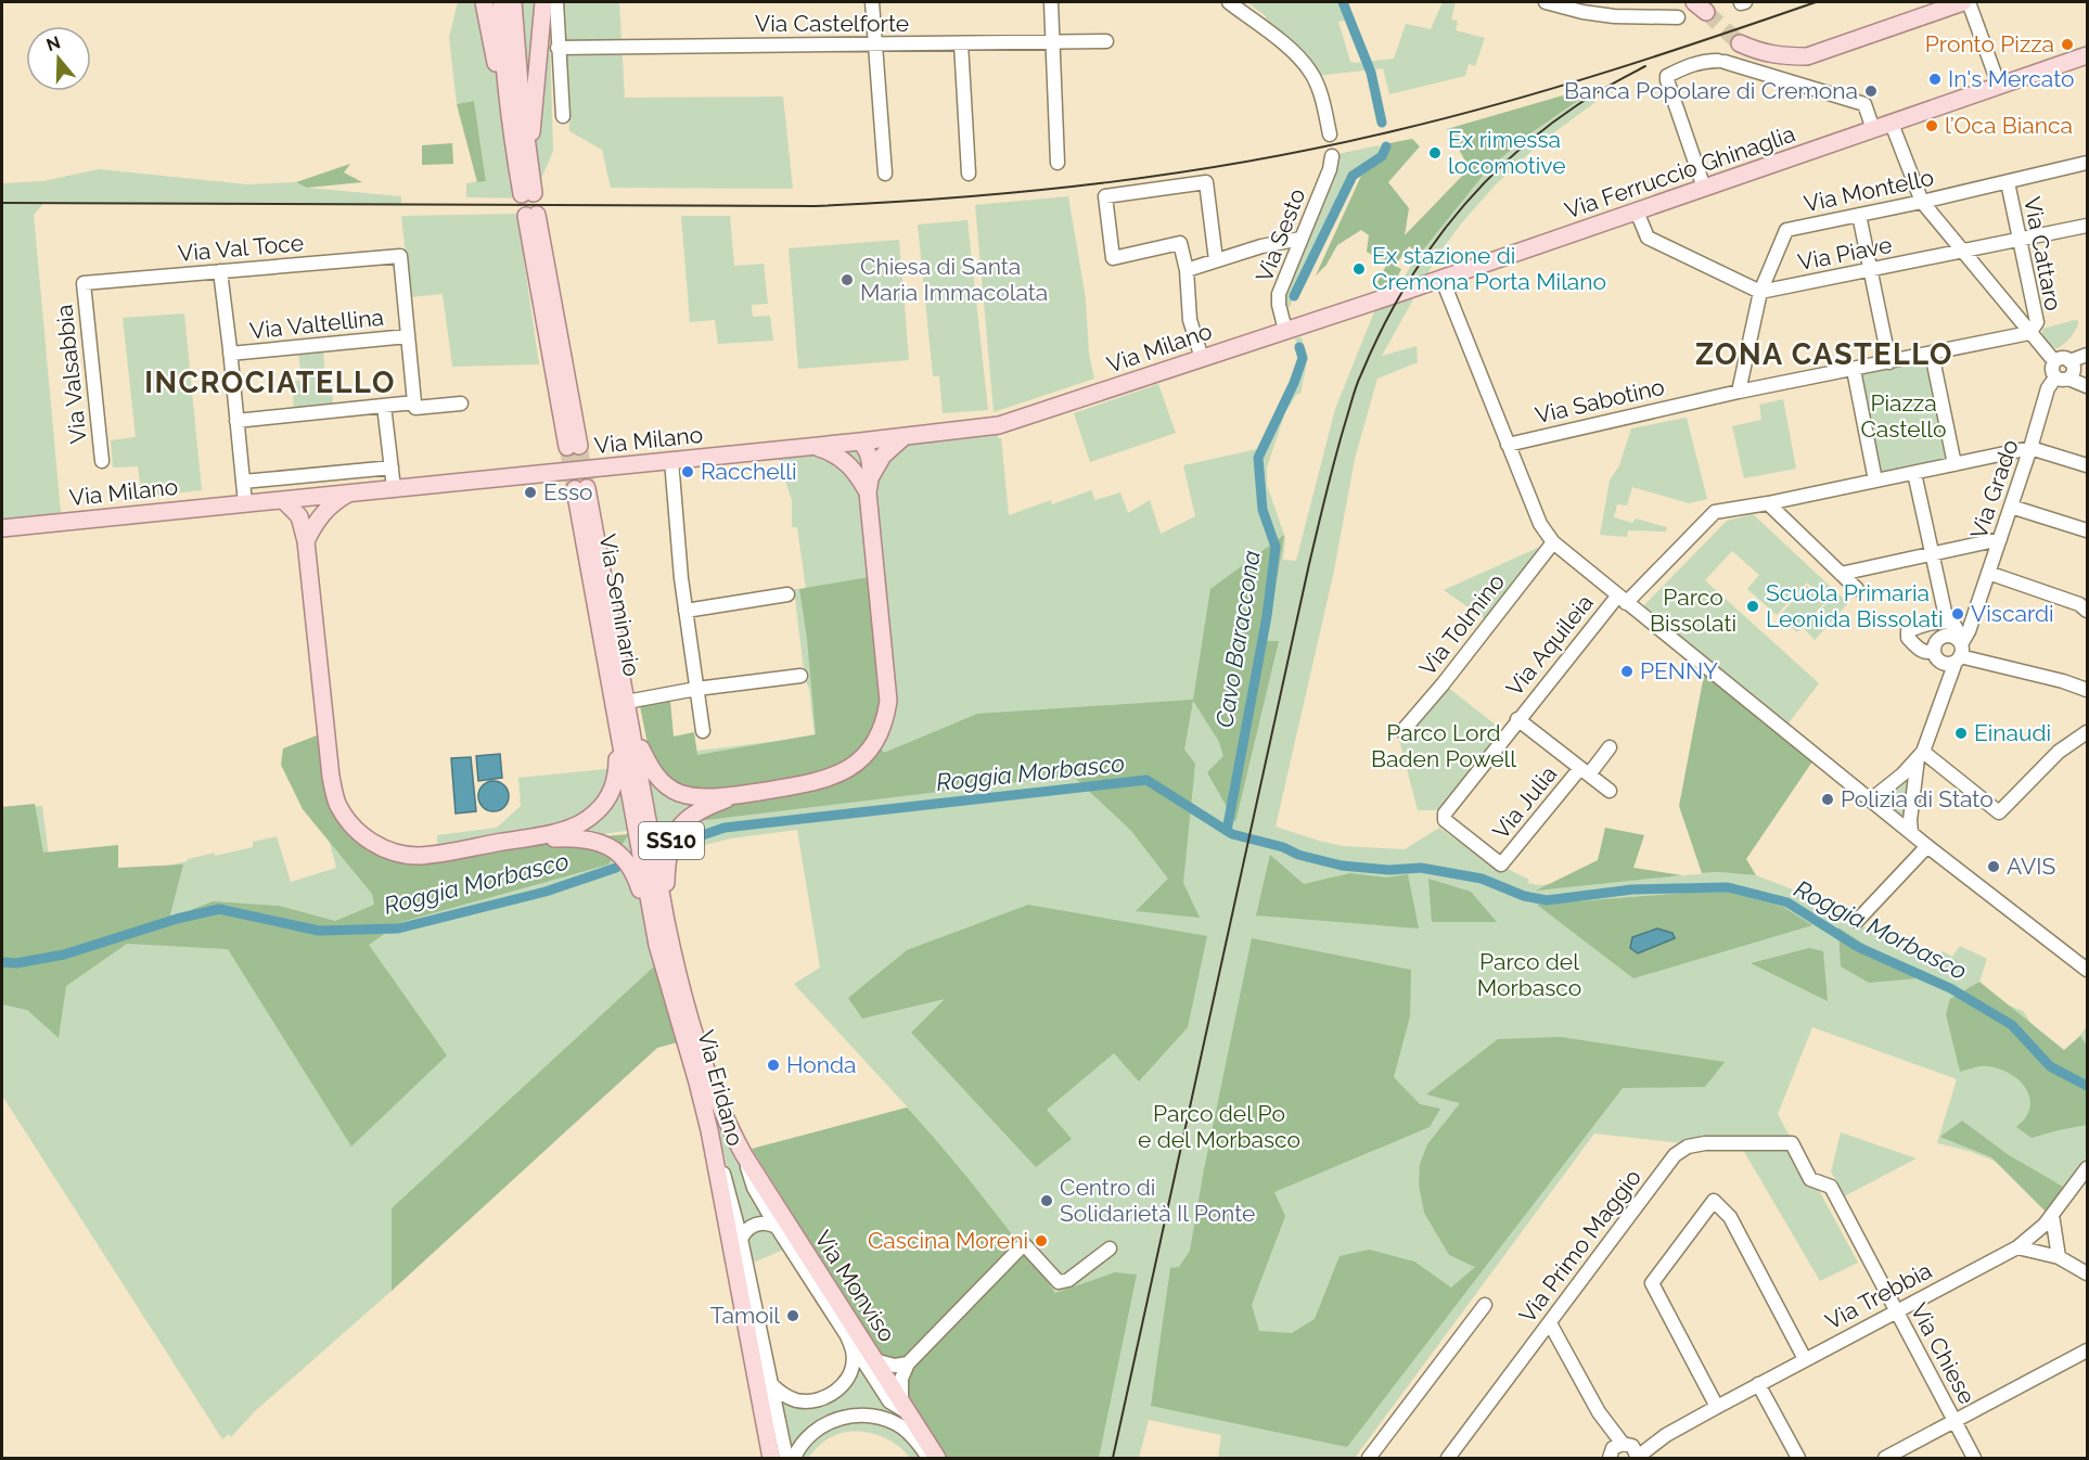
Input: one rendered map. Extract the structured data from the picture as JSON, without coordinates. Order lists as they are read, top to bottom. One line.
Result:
{"streets":{"main road":["Via Ferruccio Ghinaglia","Via Milano","Via Seminario","SS10","Via Eridano","Via Monviso"],"street":["Via Castelforte","Via Montello","Via Sesto","Via Val Toce","Via Piave","Via Cattaro","Via Valtellina","Via Valsabbia","Via Sabotino","Via Grado","Via Tolmino","Via Aquileia","Via Julia","Via Primo Maggio","Via Trebbia","Via Chiese"]},"crossings":[["Via Ferruccio Ghinaglia","Via Sesto"],["Via Ferruccio Ghinaglia","Via Milano"],["Via Montello","Via Piave"],["Via Montello","Via Cattaro"],["Via Montello","Via Sabotino"],["Via Sesto","Via Milano"],["Via Val Toce","Via Valtellina"],["Via Val Toce","Via Valsabbia"],["Via Piave","Via Cattaro"],["Via Seminario","Via Eridano"],["Via Aquileia","Via Julia"],["SS10","Via Eridano"],["Via Eridano","Via Monviso"],["Via Primo Maggio","Via Chiese"],["Via Trebbia","Via Chiese"]],"districts":["ZONA CASTELLO","INCROCIATELLO"],"water":["Cavo Baraccona","Roggia Morbasco"],"parks":["Piazza Castello","Parco Bissolati","Parco Lord Baden Powell","Parco del Morbasco","Parco del Po e del Morbasco"],"places":["Pronto Pizza","In's Mercato","Banca Popolare di Cremona","l’Oca Bianca","Ex rimessa locomotive","Ex stazione di Cremona Porta Milano","Chiesa di Santa Maria Immacolata","Racchelli","Esso","Scuola Primaria Leonida Bissolati","Viscardi","PENNY","Einaudi","Polizia di Stato","AVIS","Honda","Centro di Solidarietà Il Ponte","Cascina Moreni","Tamoil"],"north":"top"}
